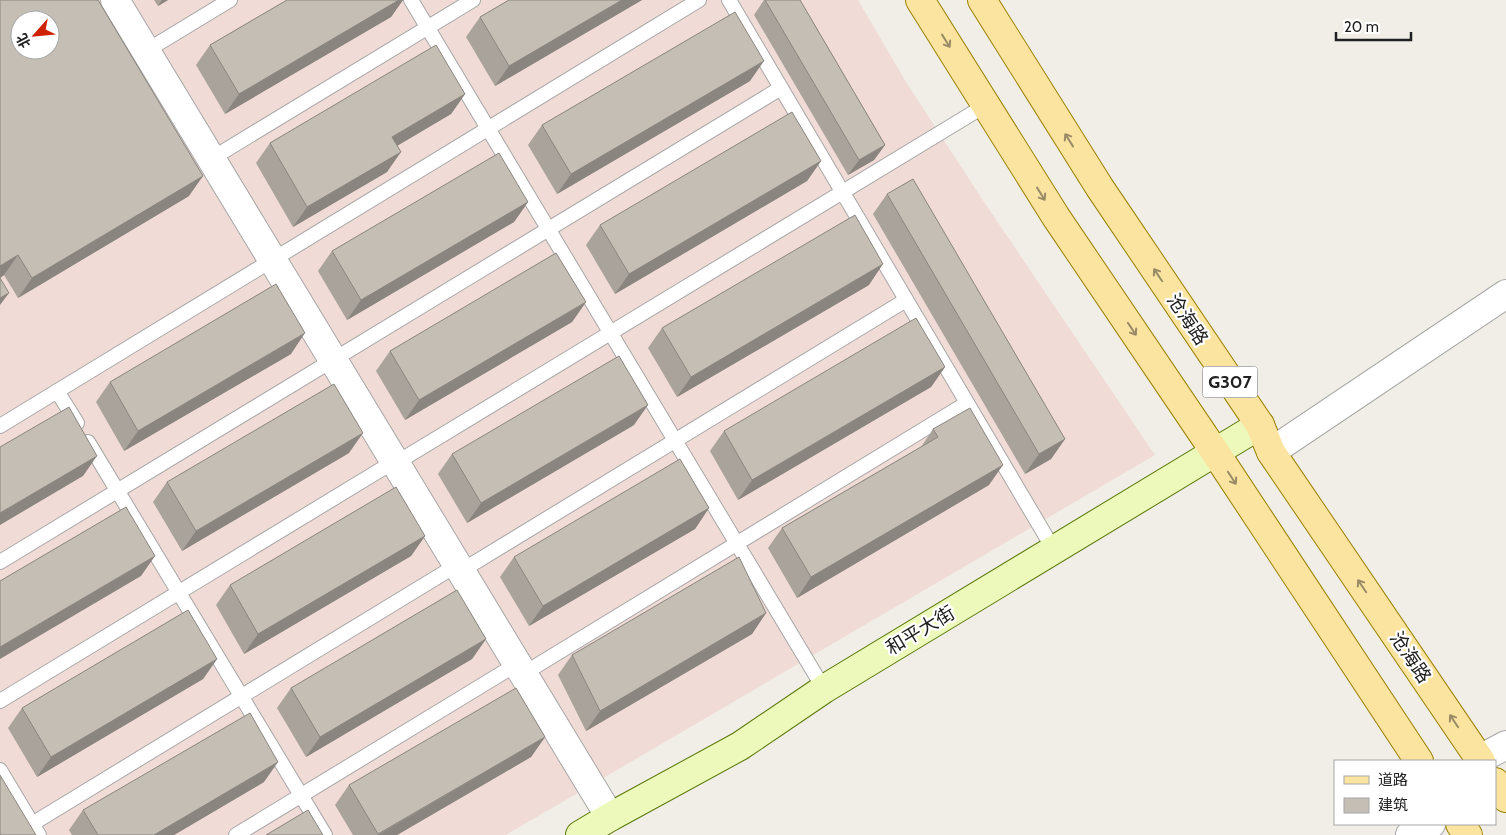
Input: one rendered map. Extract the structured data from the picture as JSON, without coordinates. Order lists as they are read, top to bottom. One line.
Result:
{"streets":{"main road":["沧海路","G307"],"street":["和平大街"]},"crossings":[["沧海路","和平大街"],["G307","和平大街"]],"legend":["道路","建筑"],"scale_bar":"20 m","north":"bottom left"}
